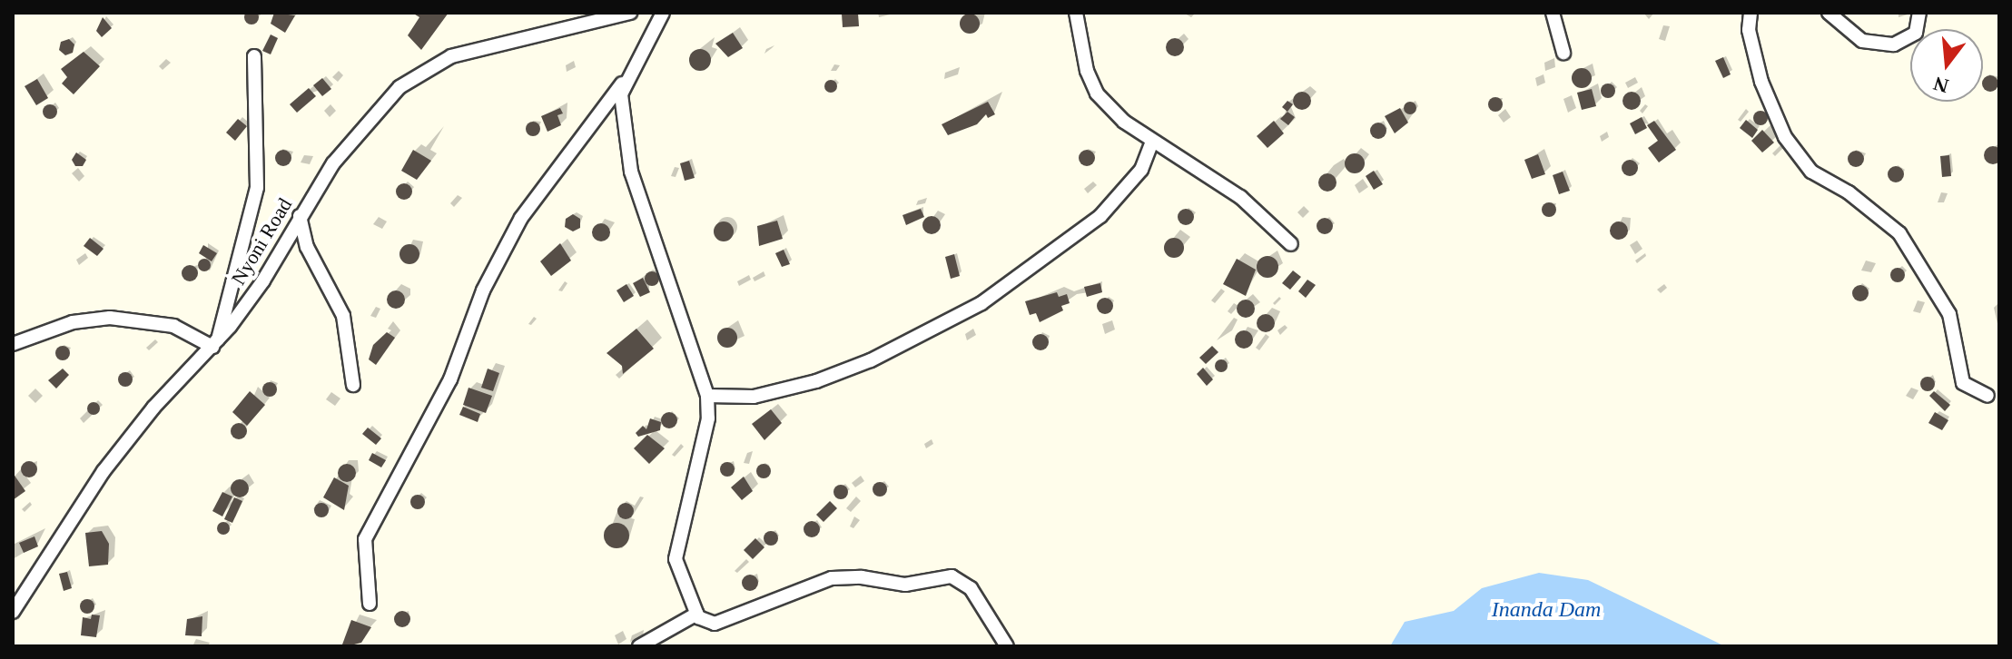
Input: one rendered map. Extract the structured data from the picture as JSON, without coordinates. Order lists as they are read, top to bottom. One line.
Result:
{"streets":{"street":["Nyoni Road"]},"water":["Inanda Dam"],"north":"bottom"}
